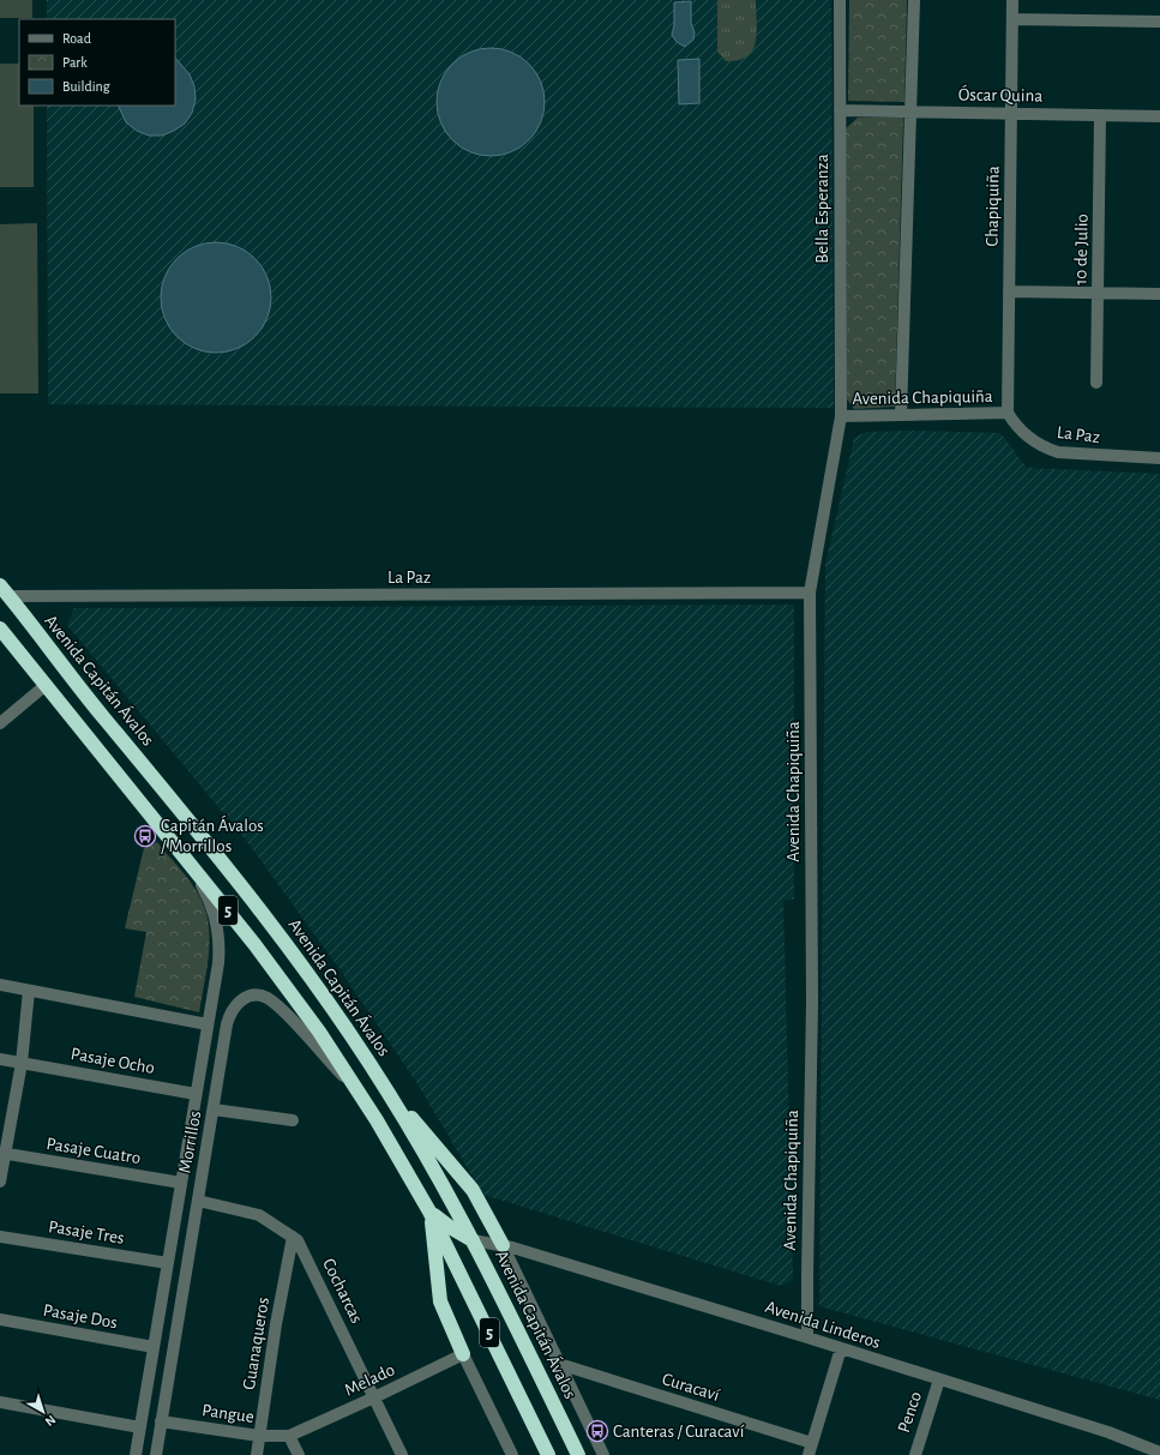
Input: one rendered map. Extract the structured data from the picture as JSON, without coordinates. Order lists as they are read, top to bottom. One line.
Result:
{"streets":{"highway":["Avenida Capitán Ávalos","5"],"street":["Óscar Quina","Chapiquiña","Bella Esperanza","10 de Julio","Avenida Chapiquiña","La Paz","Pasaje Ocho","Morrillos","Pasaje Cuatro","Pasaje Tres","Cocharcas","Pasaje Dos","Avenida Linderos","Guanaqueros","Melado","Curacaví","Penco","Pangue"]},"crossings":[["Óscar Quina","Chapiquiña"],["Óscar Quina","Bella Esperanza"],["Óscar Quina","10 de Julio"],["Chapiquiña","Avenida Chapiquiña"],["Chapiquiña","La Paz"],["Bella Esperanza","Avenida Chapiquiña"],["Avenida Chapiquiña","La Paz"],["Avenida Chapiquiña","Avenida Linderos"],["La Paz","Avenida Capitán Ávalos"],["Avenida Capitán Ávalos","Avenida Linderos"],["Avenida Capitán Ávalos","Curacaví"],["5","Morrillos"],["Pasaje Ocho","Morrillos"],["Morrillos","Pasaje Cuatro"],["Morrillos","Pasaje Tres"],["Morrillos","Cocharcas"],["Morrillos","Pasaje Dos"],["Morrillos","Pangue"],["Cocharcas","Guanaqueros"],["Cocharcas","Melado"],["Avenida Linderos","Penco"],["Guanaqueros","Pangue"],["Melado","Pangue"]],"places":{"bus stop":["Capitán Ávalos / Morrillos","Canteras / Curacaví"]},"legend":["Road","Park","Building"],"north":"bottom right"}
